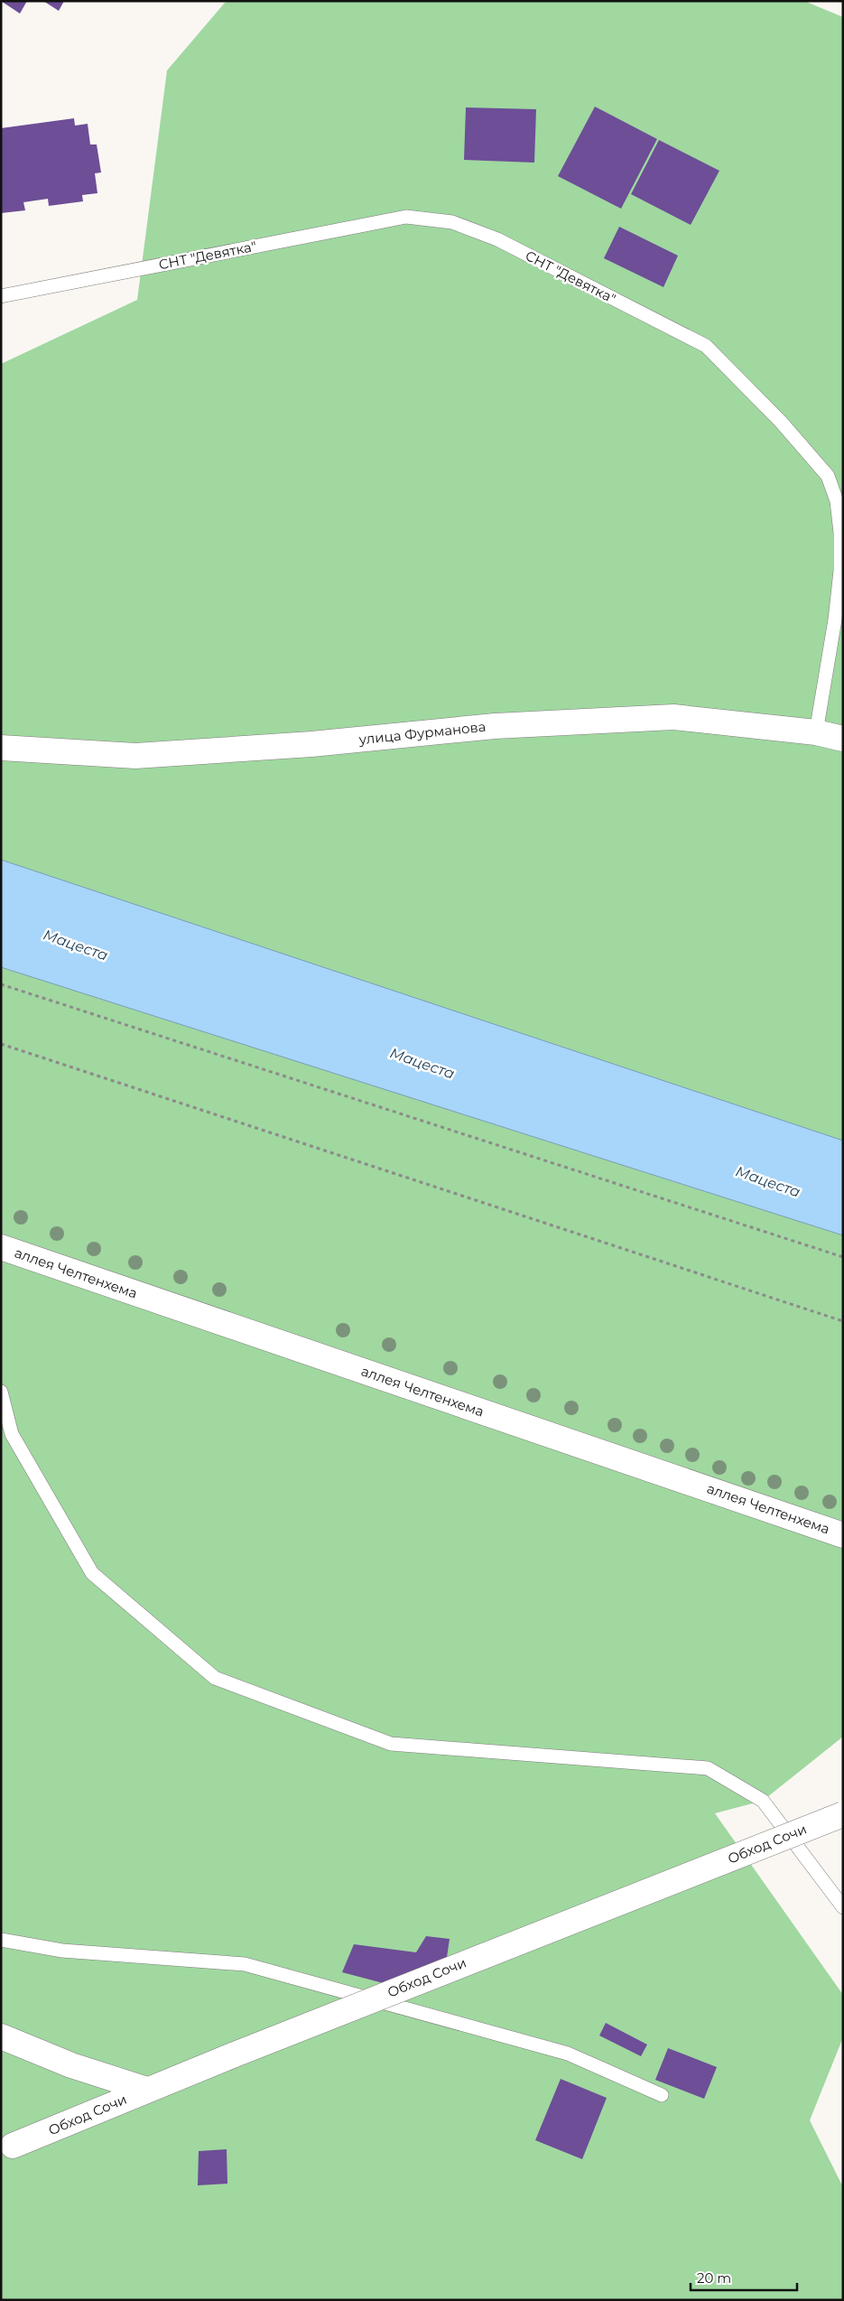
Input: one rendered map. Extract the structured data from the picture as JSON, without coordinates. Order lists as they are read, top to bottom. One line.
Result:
{"streets":{"main road":["улица Фурманова","аллея Челтенхема","Обход Сочи"],"lane":["СНТ \"Девятка\""]},"crossings":[["СНТ \"Девятка\"","улица Фурманова"]],"water":["Мацеста"],"scale_bar":"20 m"}
